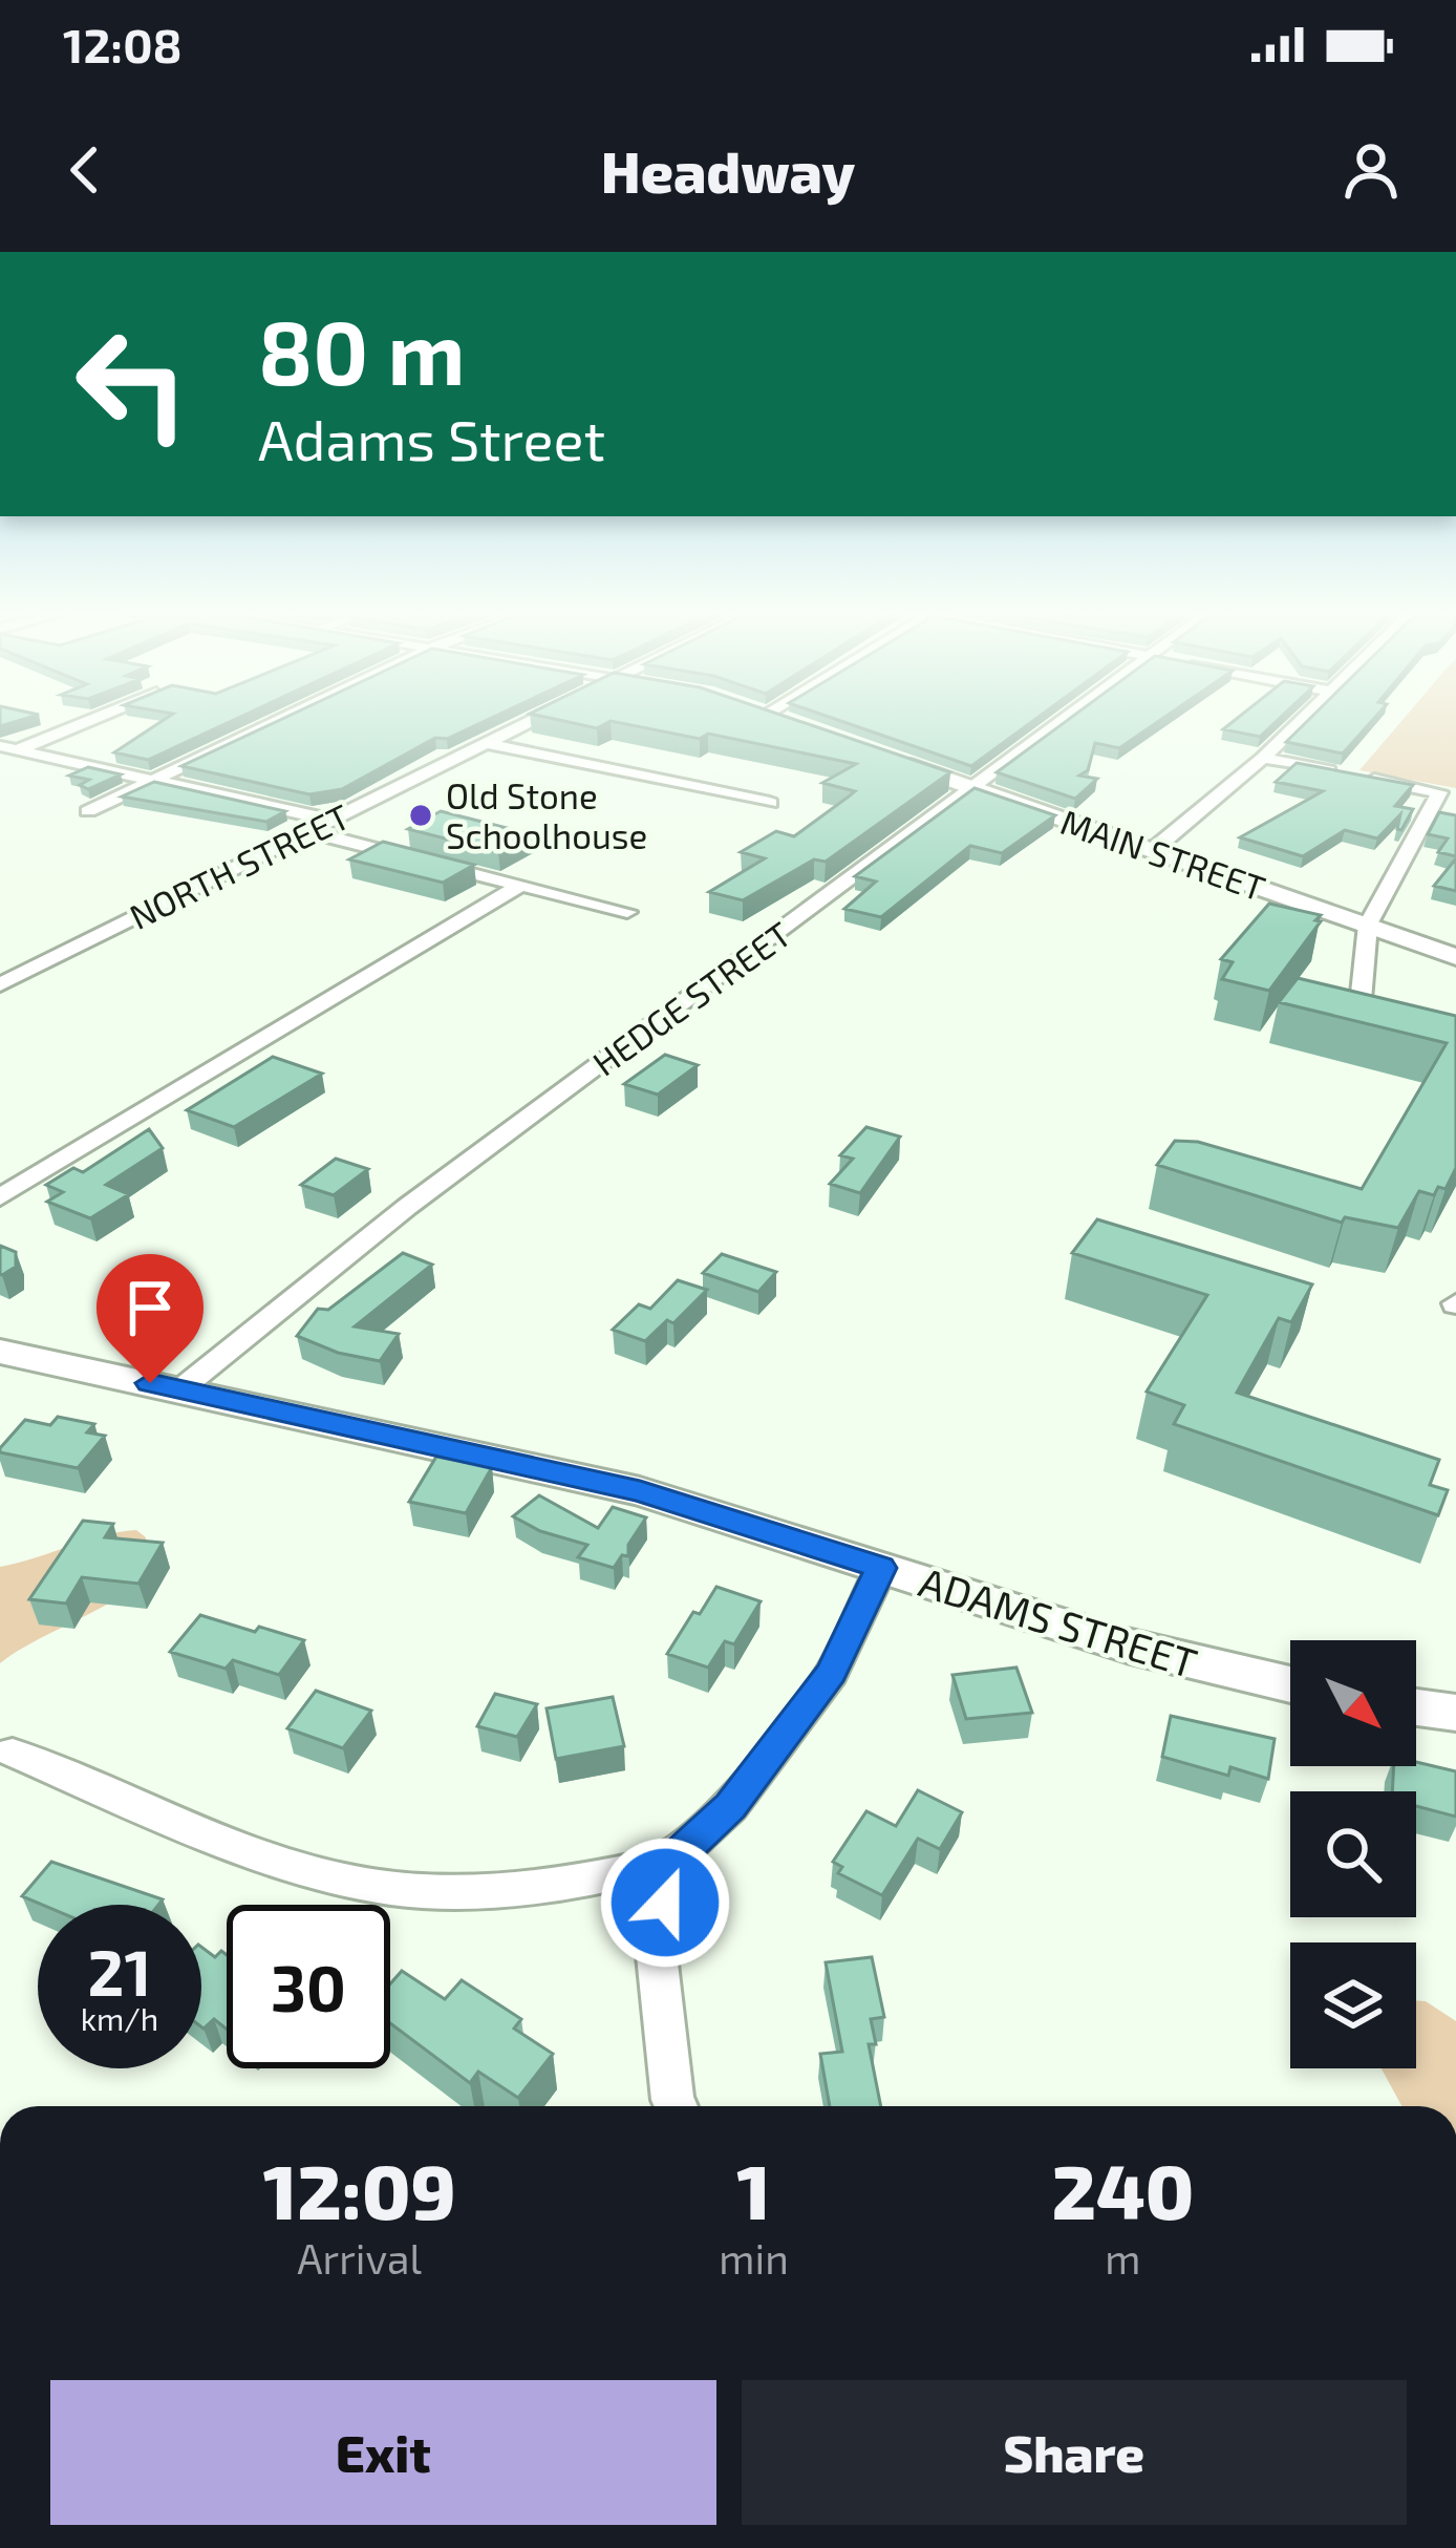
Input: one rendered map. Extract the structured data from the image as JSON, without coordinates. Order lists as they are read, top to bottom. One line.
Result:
{"streets":{"main road":["MAIN STREET","ADAMS STREET"],"street":["NORTH STREET","HEDGE STREET"]},"crossings":[["MAIN STREET","HEDGE STREET"],["HEDGE STREET","ADAMS STREET"]],"places":["Old Stone Schoolhouse"],"north":"bottom right","page":{"status":"12:08","header":"Headway","turn":["80 m","Adams Street"],"speed":"21 km/h","limit":"30","eta":["12:09","Arrival","1","min","240","m"],"buttons":["Exit","Share"]}}
